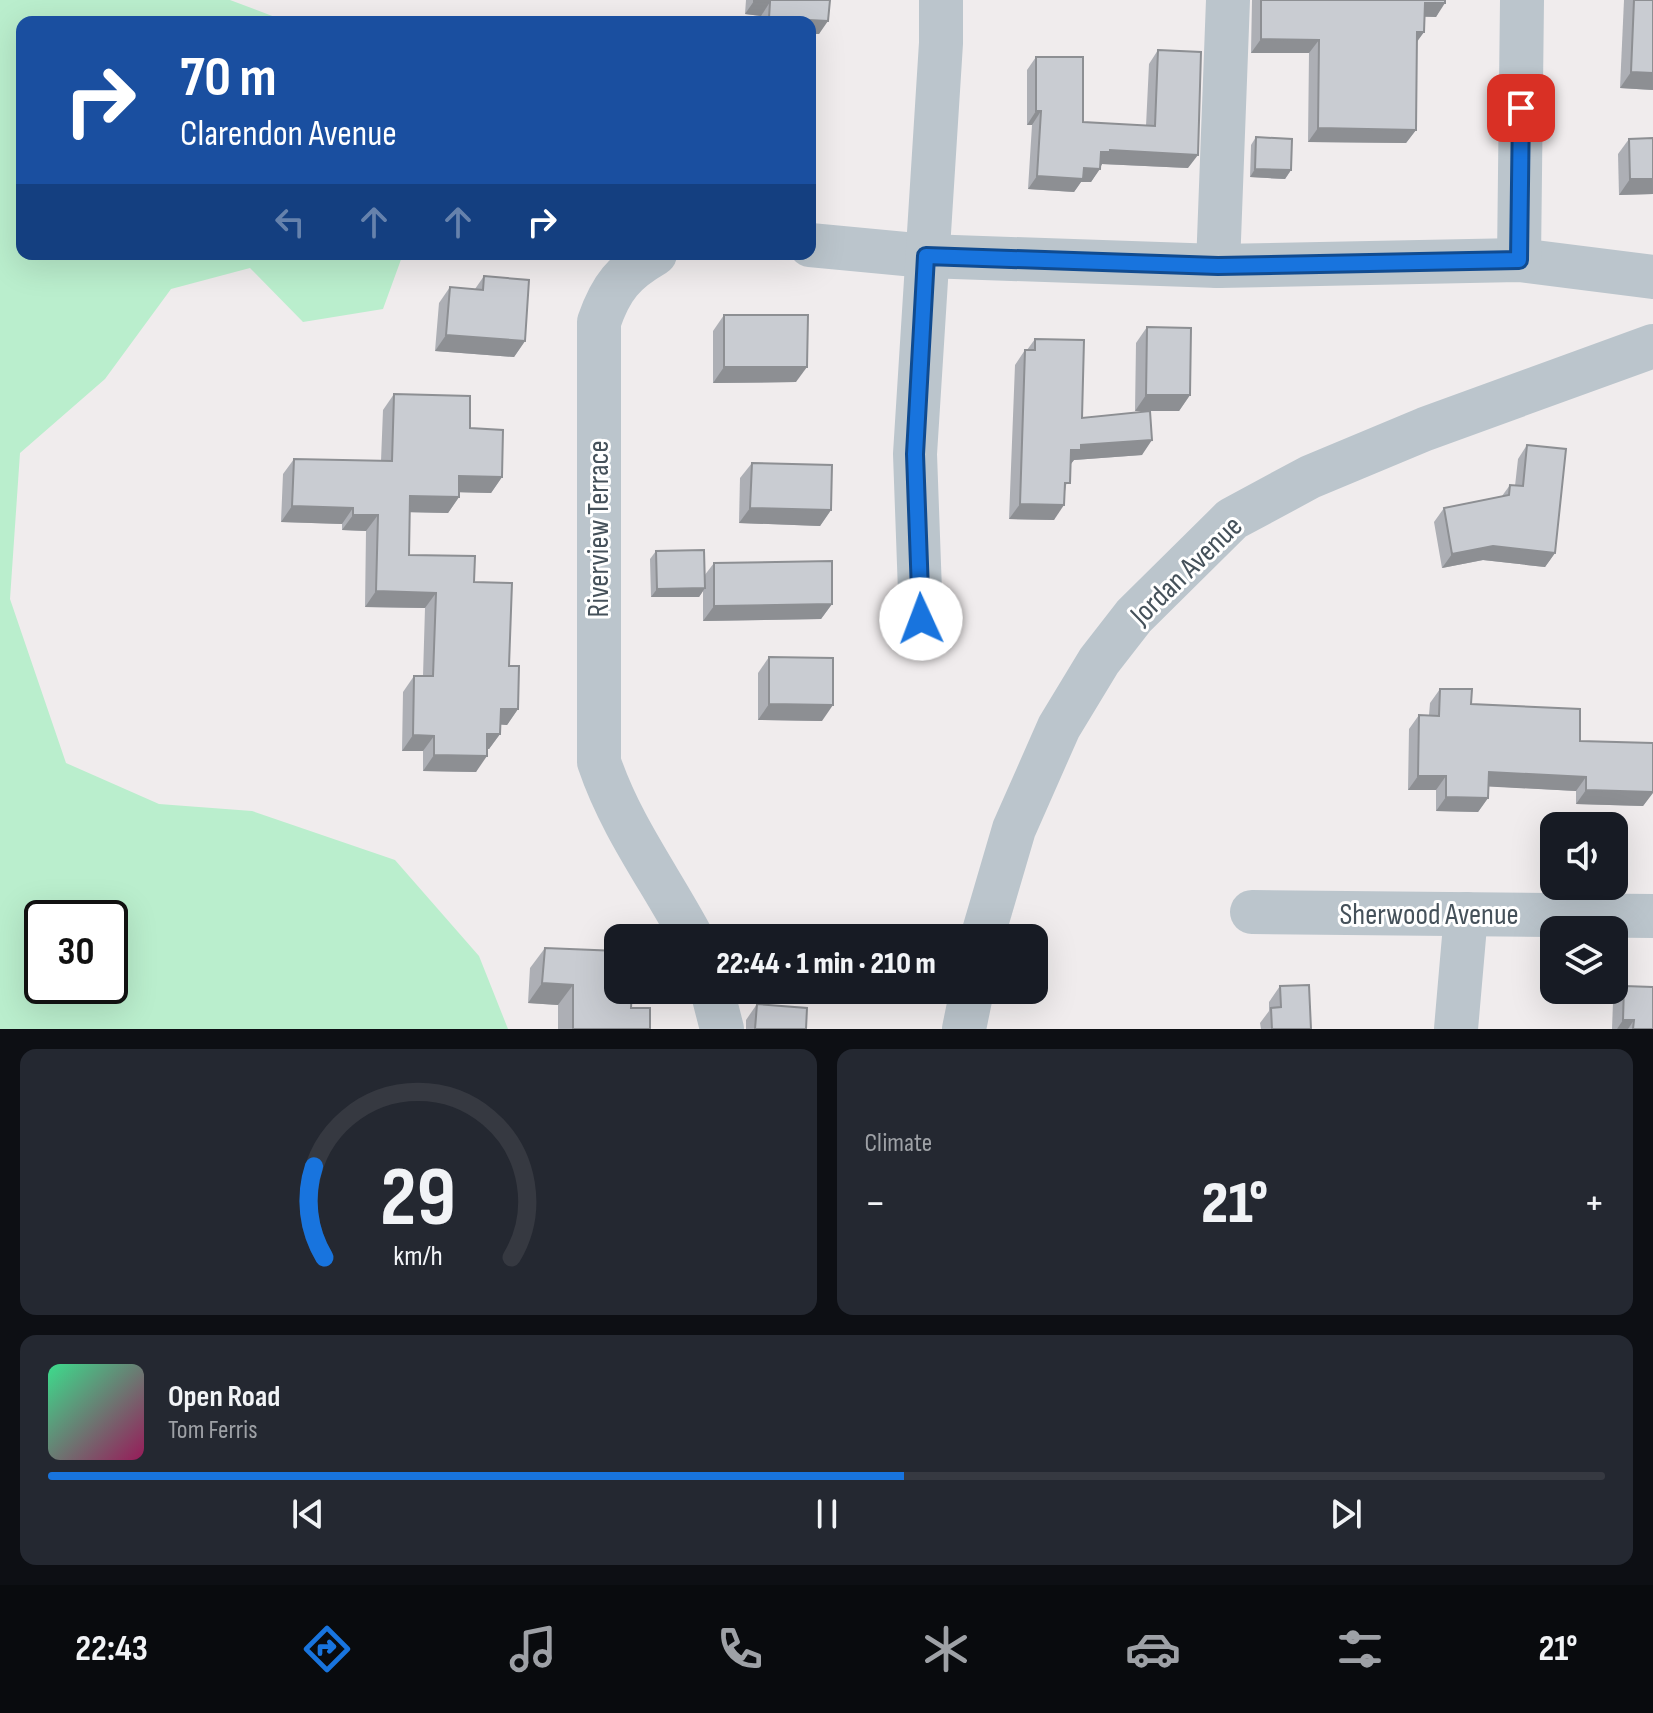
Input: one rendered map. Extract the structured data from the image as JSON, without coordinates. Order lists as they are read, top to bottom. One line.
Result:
{"streets":{"street":["Riverview Terrace","Jordan Avenue","Sherwood Avenue"]},"page":{"turn":["70 m","Clarendon Avenue"],"limit":"30","trip":"22:44 · 1 min · 210 m","tile":"Climate","heat":["−","21°","+"],"song":["Open Road","Tom Ferris"],"tabs":["22:43","21°"],"gauge":["29","km/h"]}}
